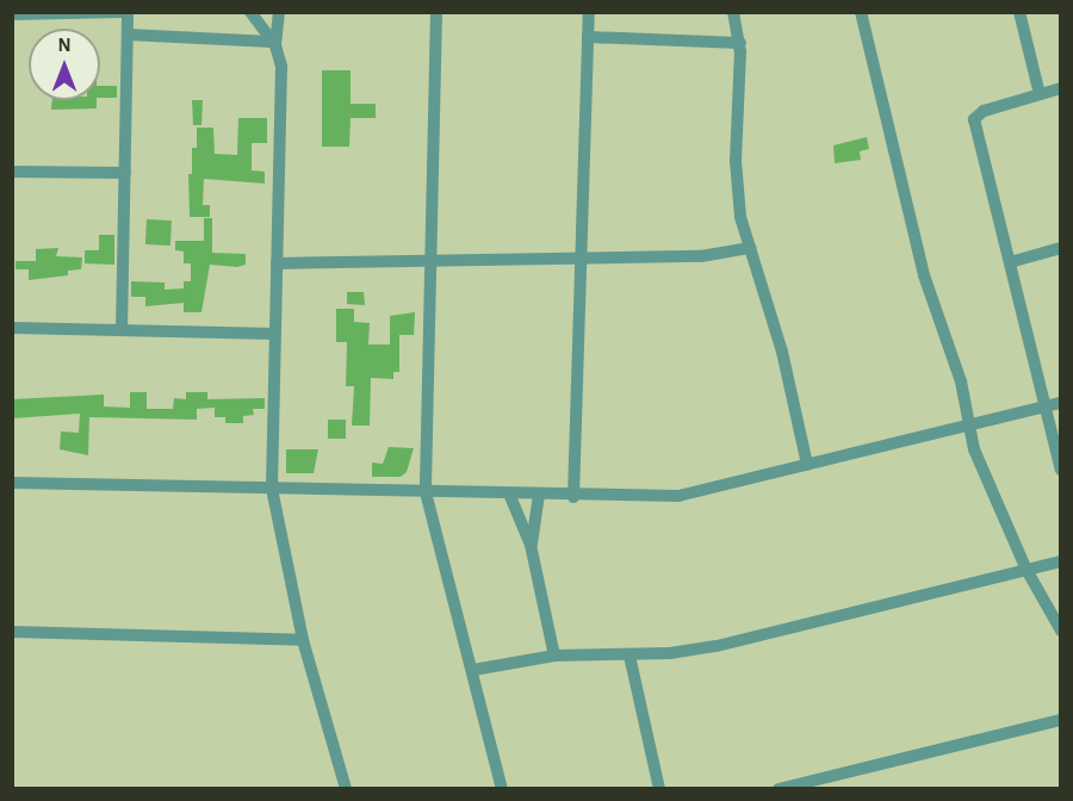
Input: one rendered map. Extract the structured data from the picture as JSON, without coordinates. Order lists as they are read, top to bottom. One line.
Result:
{"north":"top"}
